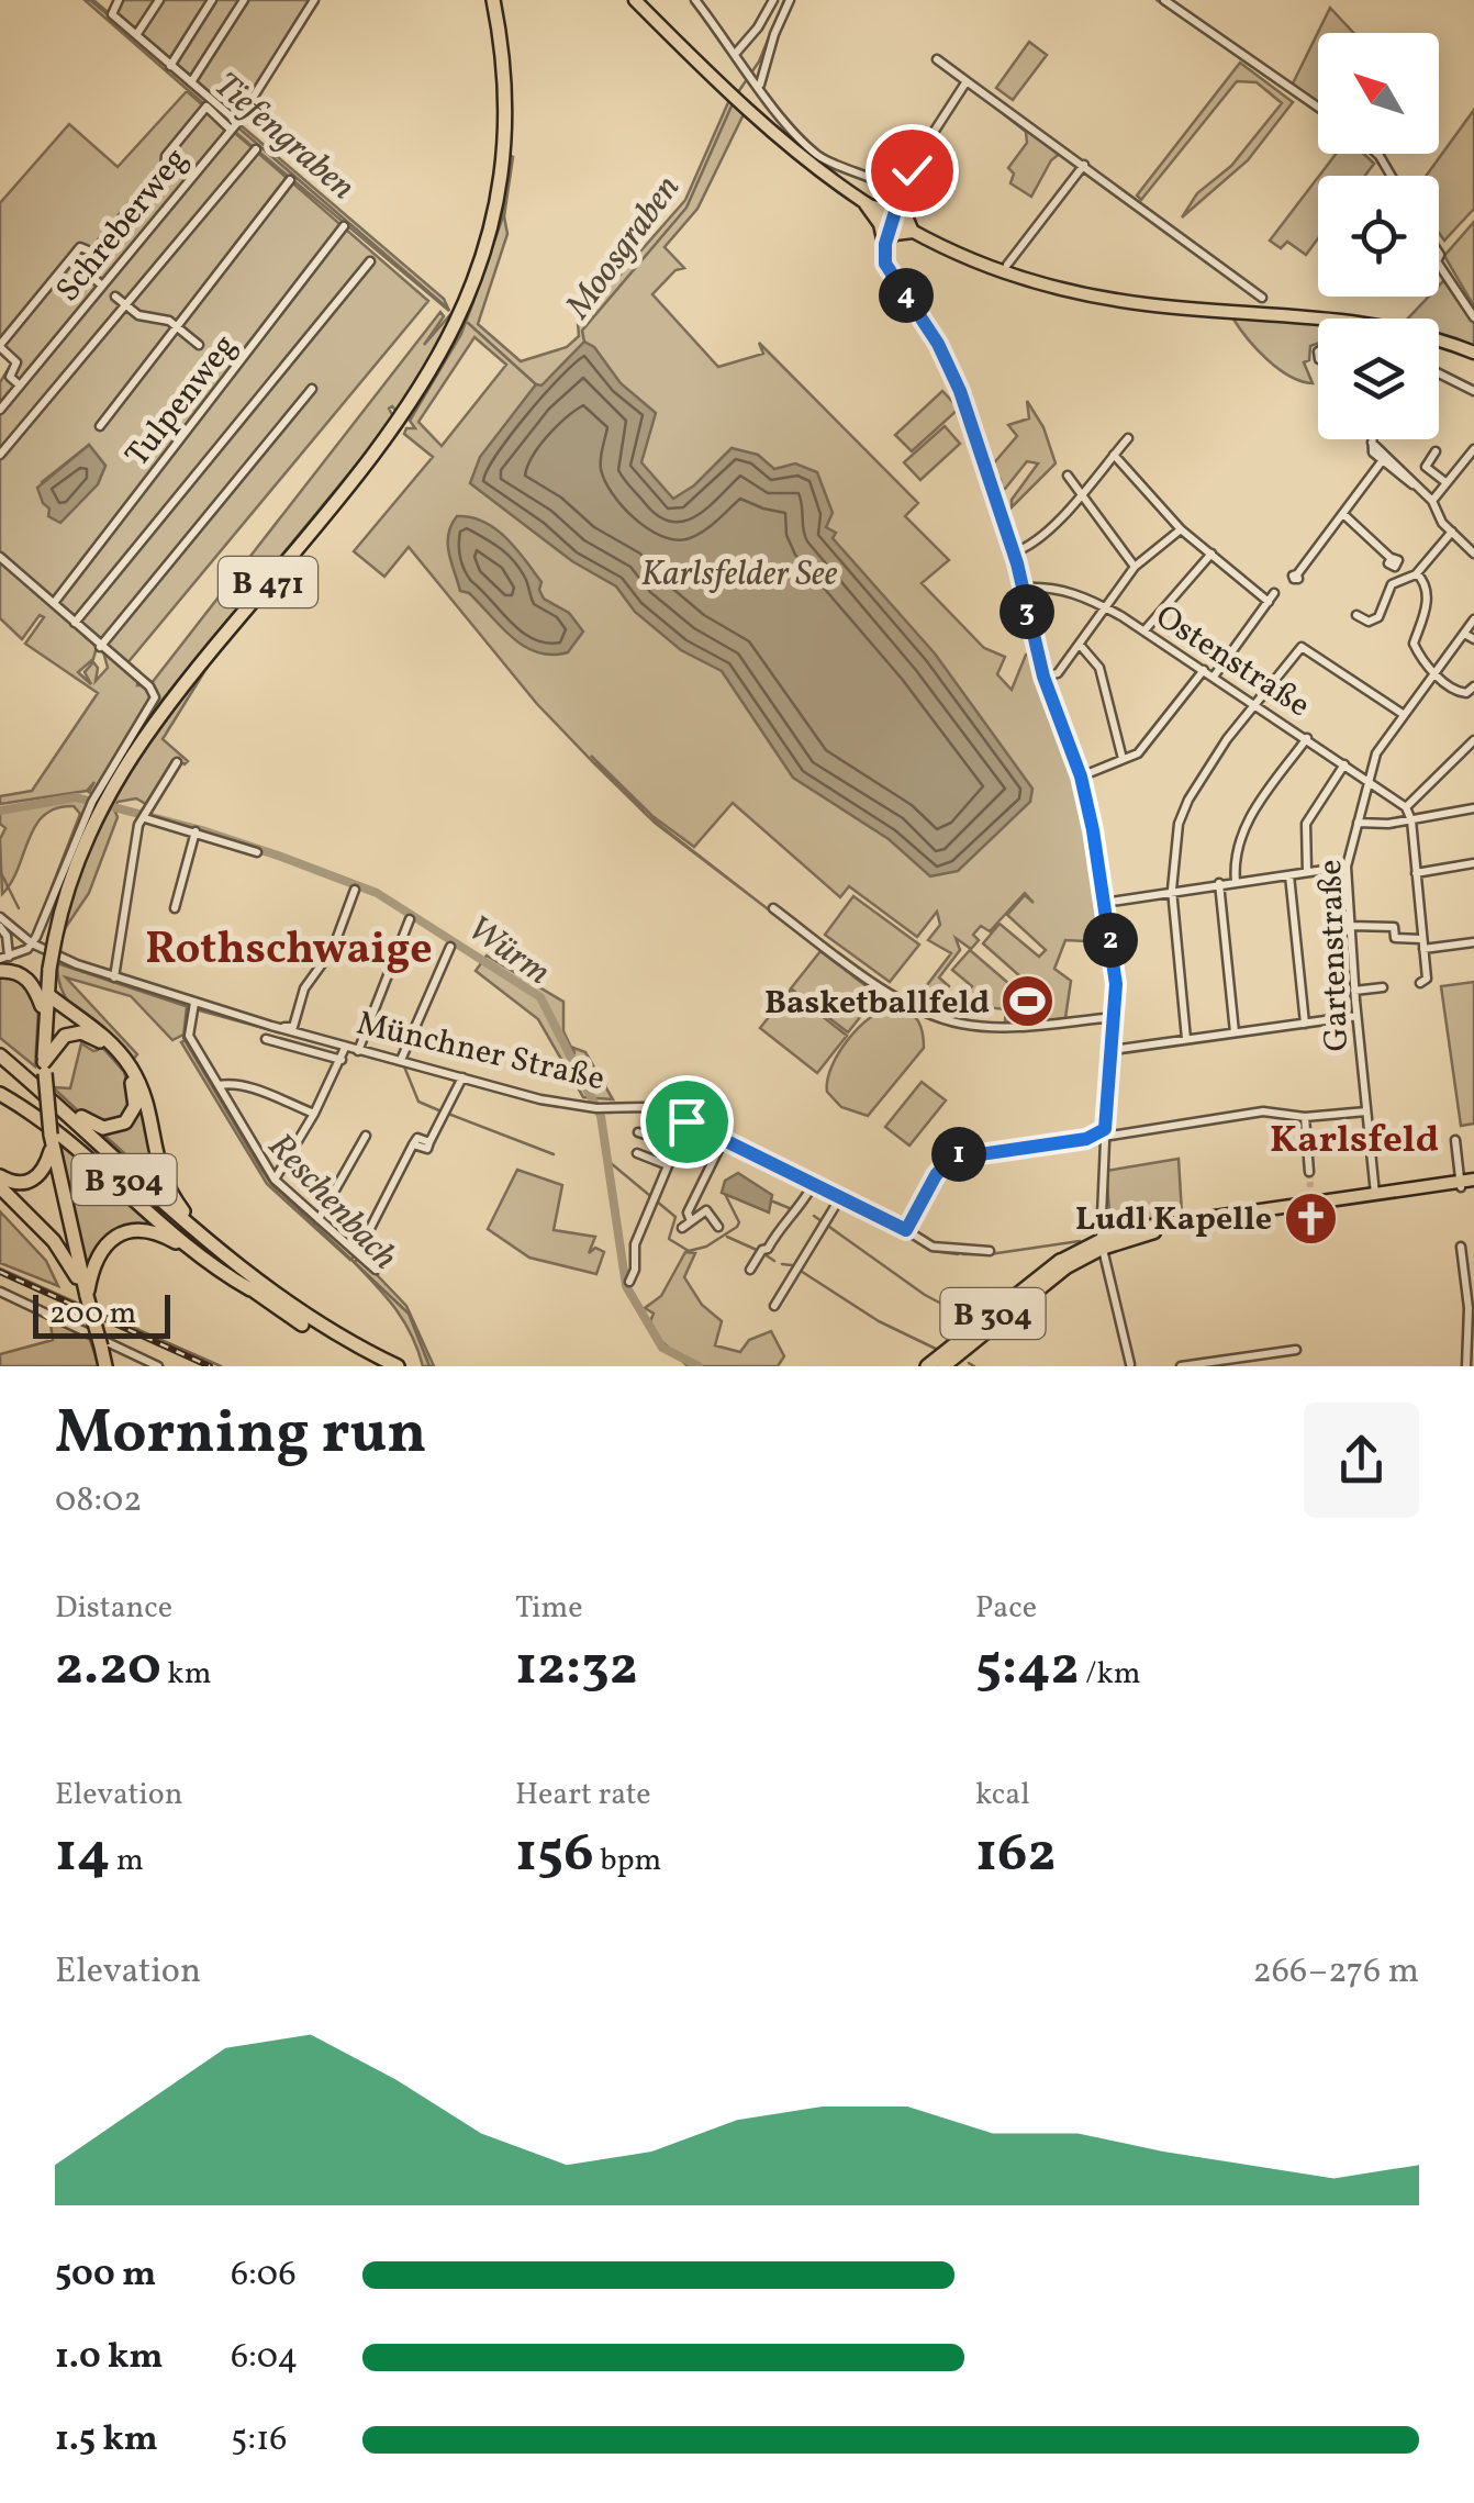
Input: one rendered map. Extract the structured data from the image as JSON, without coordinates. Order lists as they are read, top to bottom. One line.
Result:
{"streets":{"highway":["B 471","B 304"],"street":["Schreberweg","Tulpenweg","Ostenstraße","Gartenstraße","Münchner Straße"]},"crossings":[["Ostenstraße","Gartenstraße"],["Gartenstraße","B 304"]],"districts":["Rothschwaige","Karlsfeld"],"water":["Tiefengraben","Moosgraben","Karlsfelder See","Würm","Reschenbach"],"places":{"sports":["Basketballfeld"],"church":["Ludl Kapelle"]},"scale_bar":"200 m","north":"top left","page":{"pins":["4","3","2","1"],"scale":"200 m","heading":["Morning run","08:02"],"stats":[["Distance","2.20 km"],["Time","12:32"],["Pace","5:42 /km"],["Elevation","14 m"],["Heart rate","156 bpm"],["kcal","162"]],"chart":["Elevation","266–276 m"],"list":[{"name":"500 m","note":"6:06"},{"name":"1.0 km","note":"6:04"},{"name":"1.5 km","note":"5:16"}]}}
